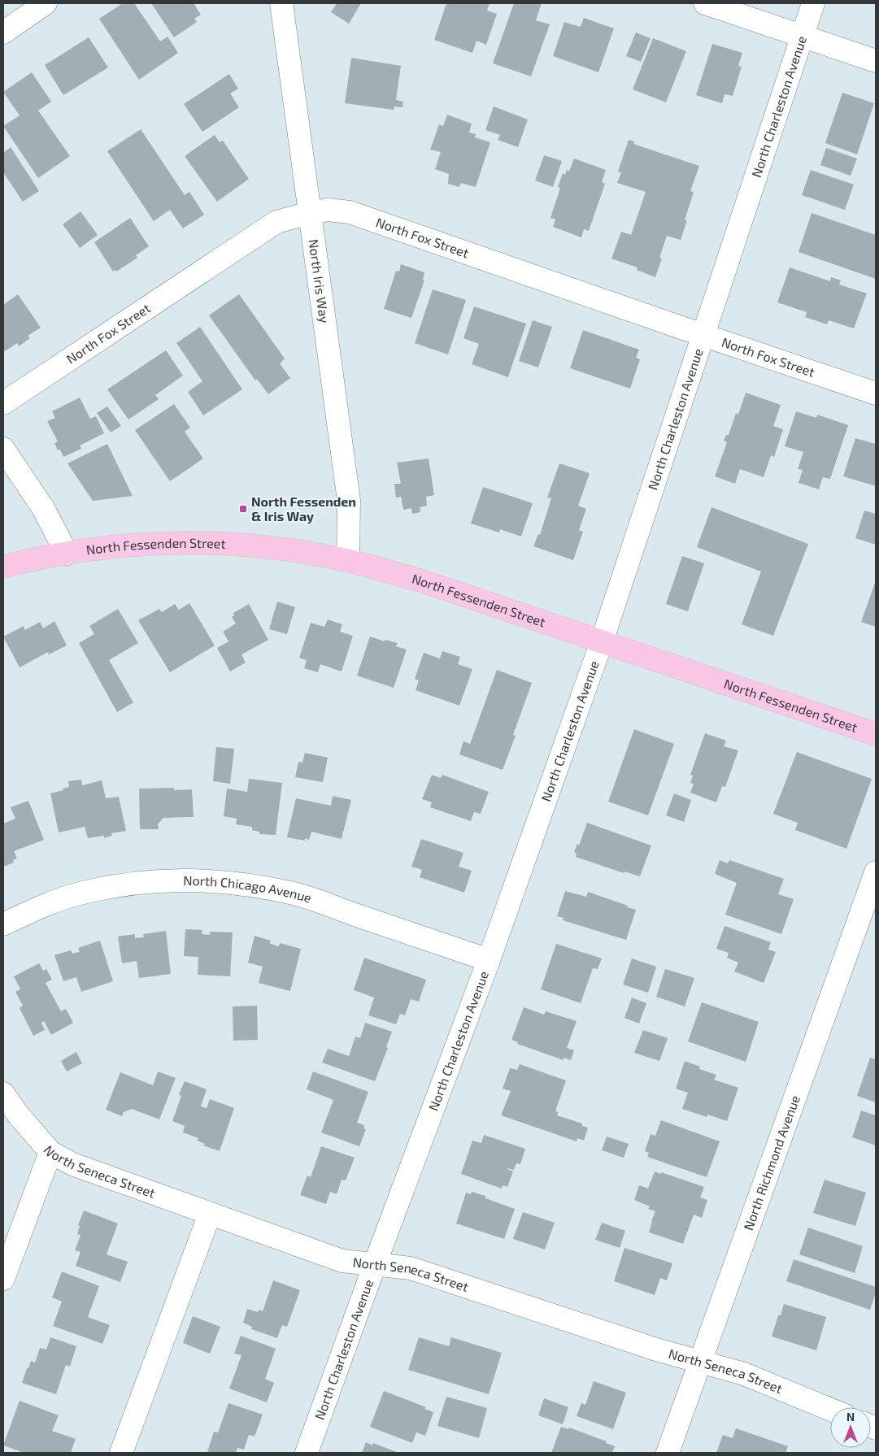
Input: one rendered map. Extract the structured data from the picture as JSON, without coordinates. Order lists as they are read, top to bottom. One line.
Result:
{"streets":{"main road":["North Fessenden Street"],"street":["North Charleston Avenue","North Fox Street","North Iris Way","North Chicago Avenue","North Richmond Avenue","North Seneca Street"]},"crossings":[["North Charleston Avenue","North Fox Street"],["North Charleston Avenue","North Fessenden Street"],["North Charleston Avenue","North Chicago Avenue"],["North Charleston Avenue","North Seneca Street"],["North Fox Street","North Iris Way"],["North Iris Way","North Fessenden Street"],["North Richmond Avenue","North Seneca Street"]],"places":{"transit":["North Fessenden & Iris Way"]},"north":"top"}
